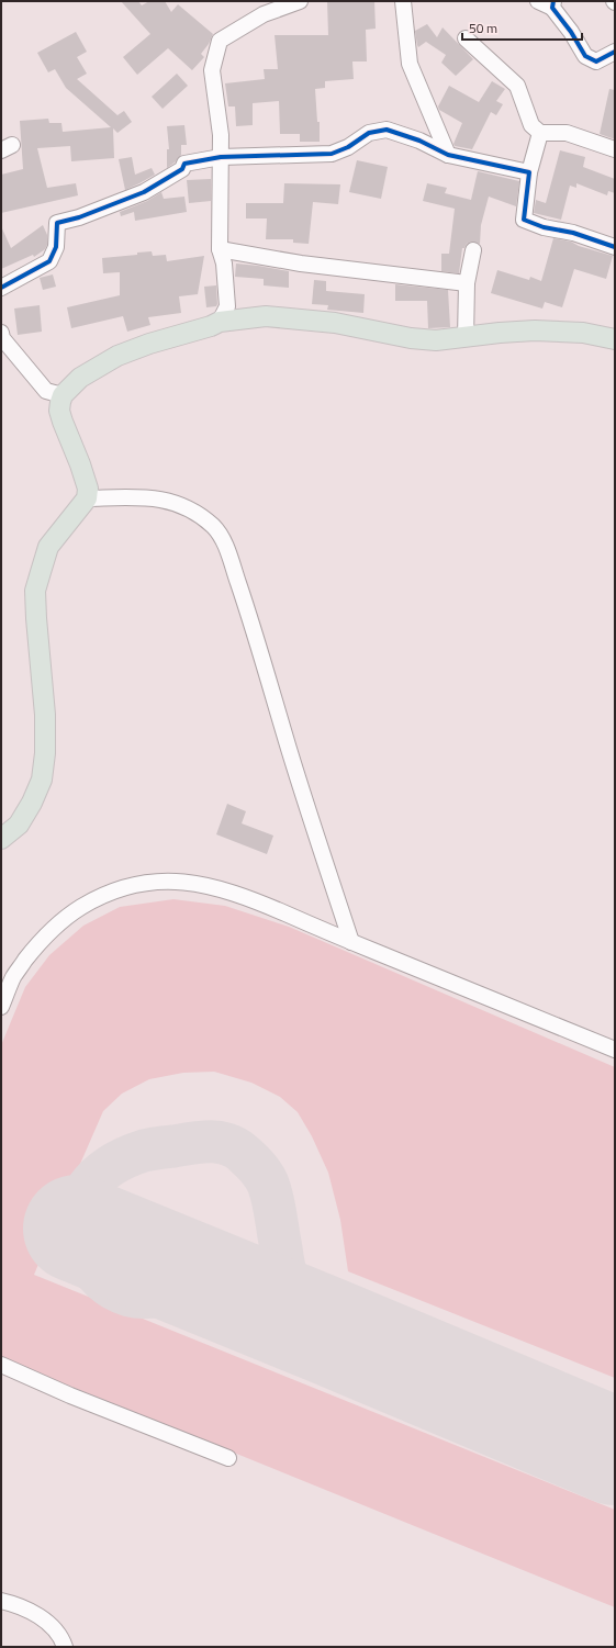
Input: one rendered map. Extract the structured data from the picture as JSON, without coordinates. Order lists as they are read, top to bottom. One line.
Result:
{"scale_bar":"50 m"}
